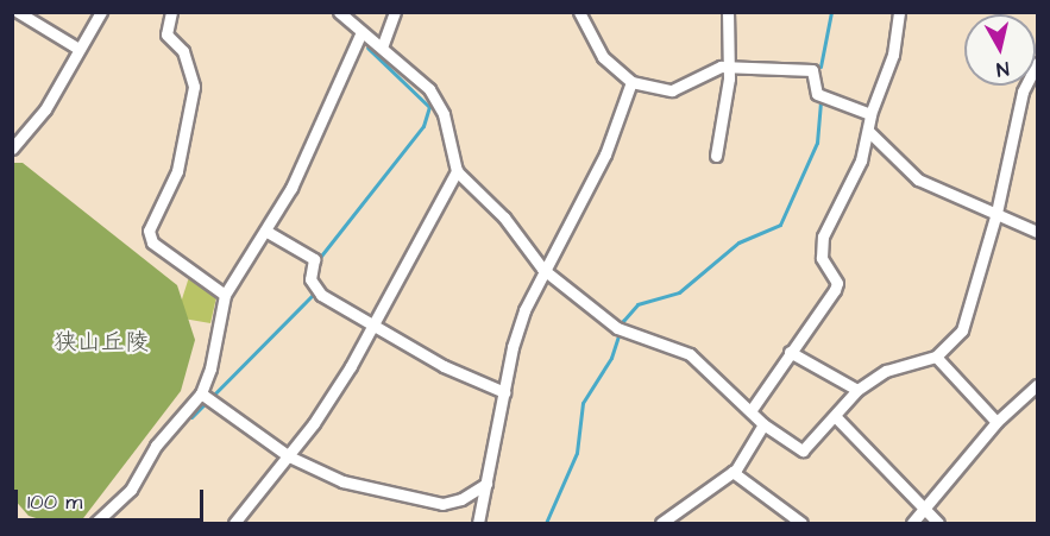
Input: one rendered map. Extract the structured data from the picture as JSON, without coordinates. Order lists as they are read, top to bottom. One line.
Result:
{"parks":["狭山丘陵"],"scale_bar":"100 m","north":"bottom"}
